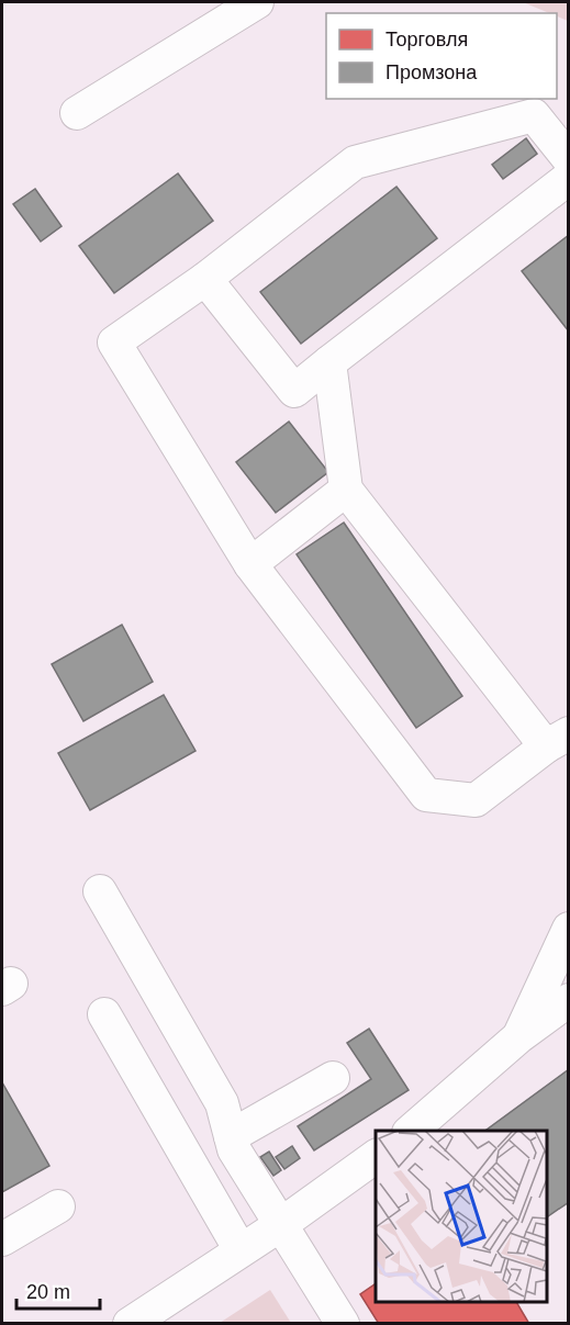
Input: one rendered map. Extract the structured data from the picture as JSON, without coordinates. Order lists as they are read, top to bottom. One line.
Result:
{"legend":["Торговля","Промзона"],"scale_bar":"20 m"}
